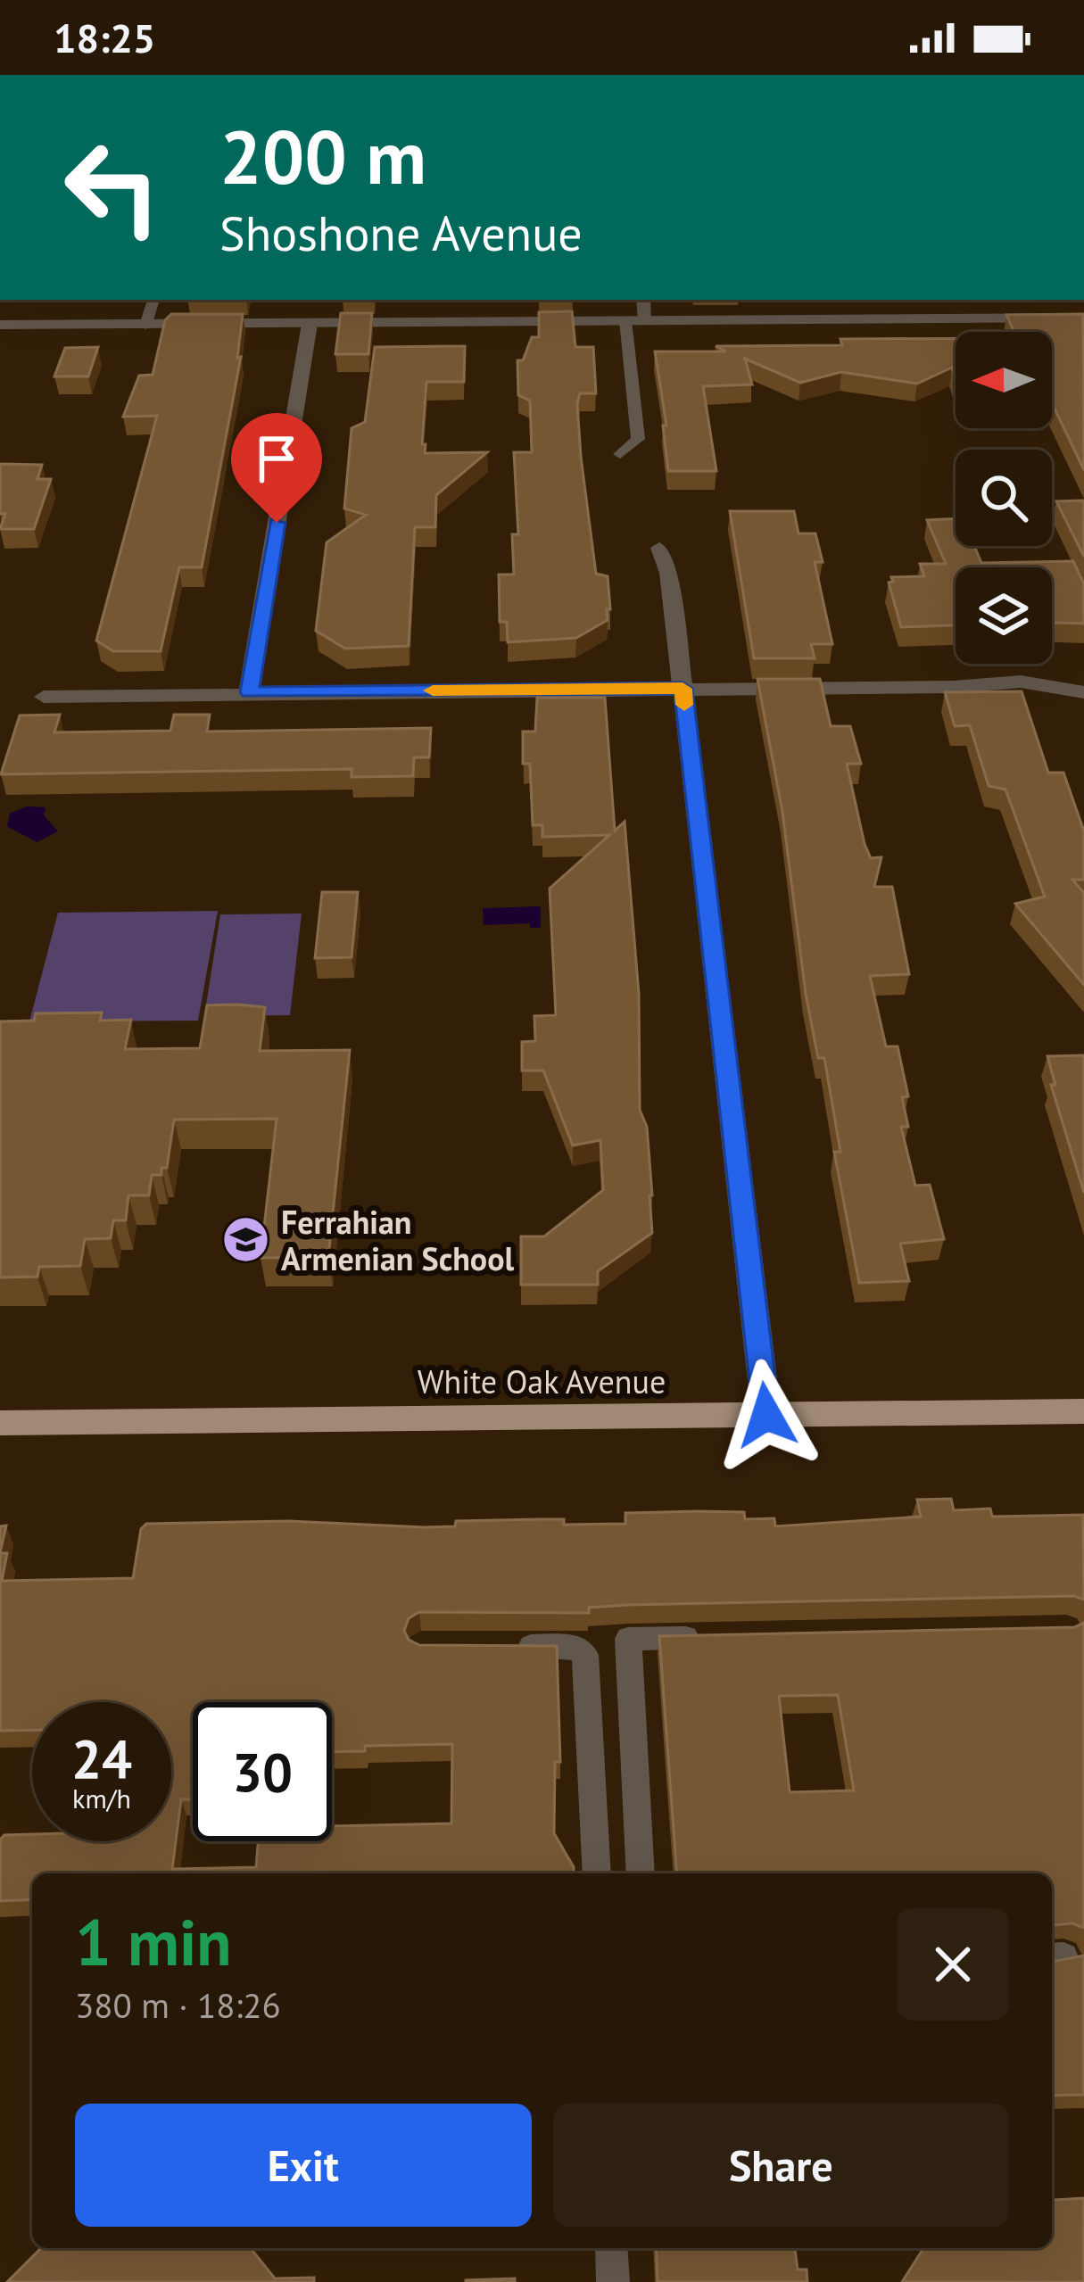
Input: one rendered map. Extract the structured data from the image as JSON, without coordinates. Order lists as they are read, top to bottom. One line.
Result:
{"streets":{"main road":["White Oak Avenue"]},"places":{"school or university":["Ferrahian Armenian School"]},"north":"left","page":{"status":"18:25","turn":["200 m","Shoshone Avenue"],"speed":"24 km/h","limit":"30","heading":["1 min","380 m · 18:26"],"buttons":["Exit","Share"]}}
